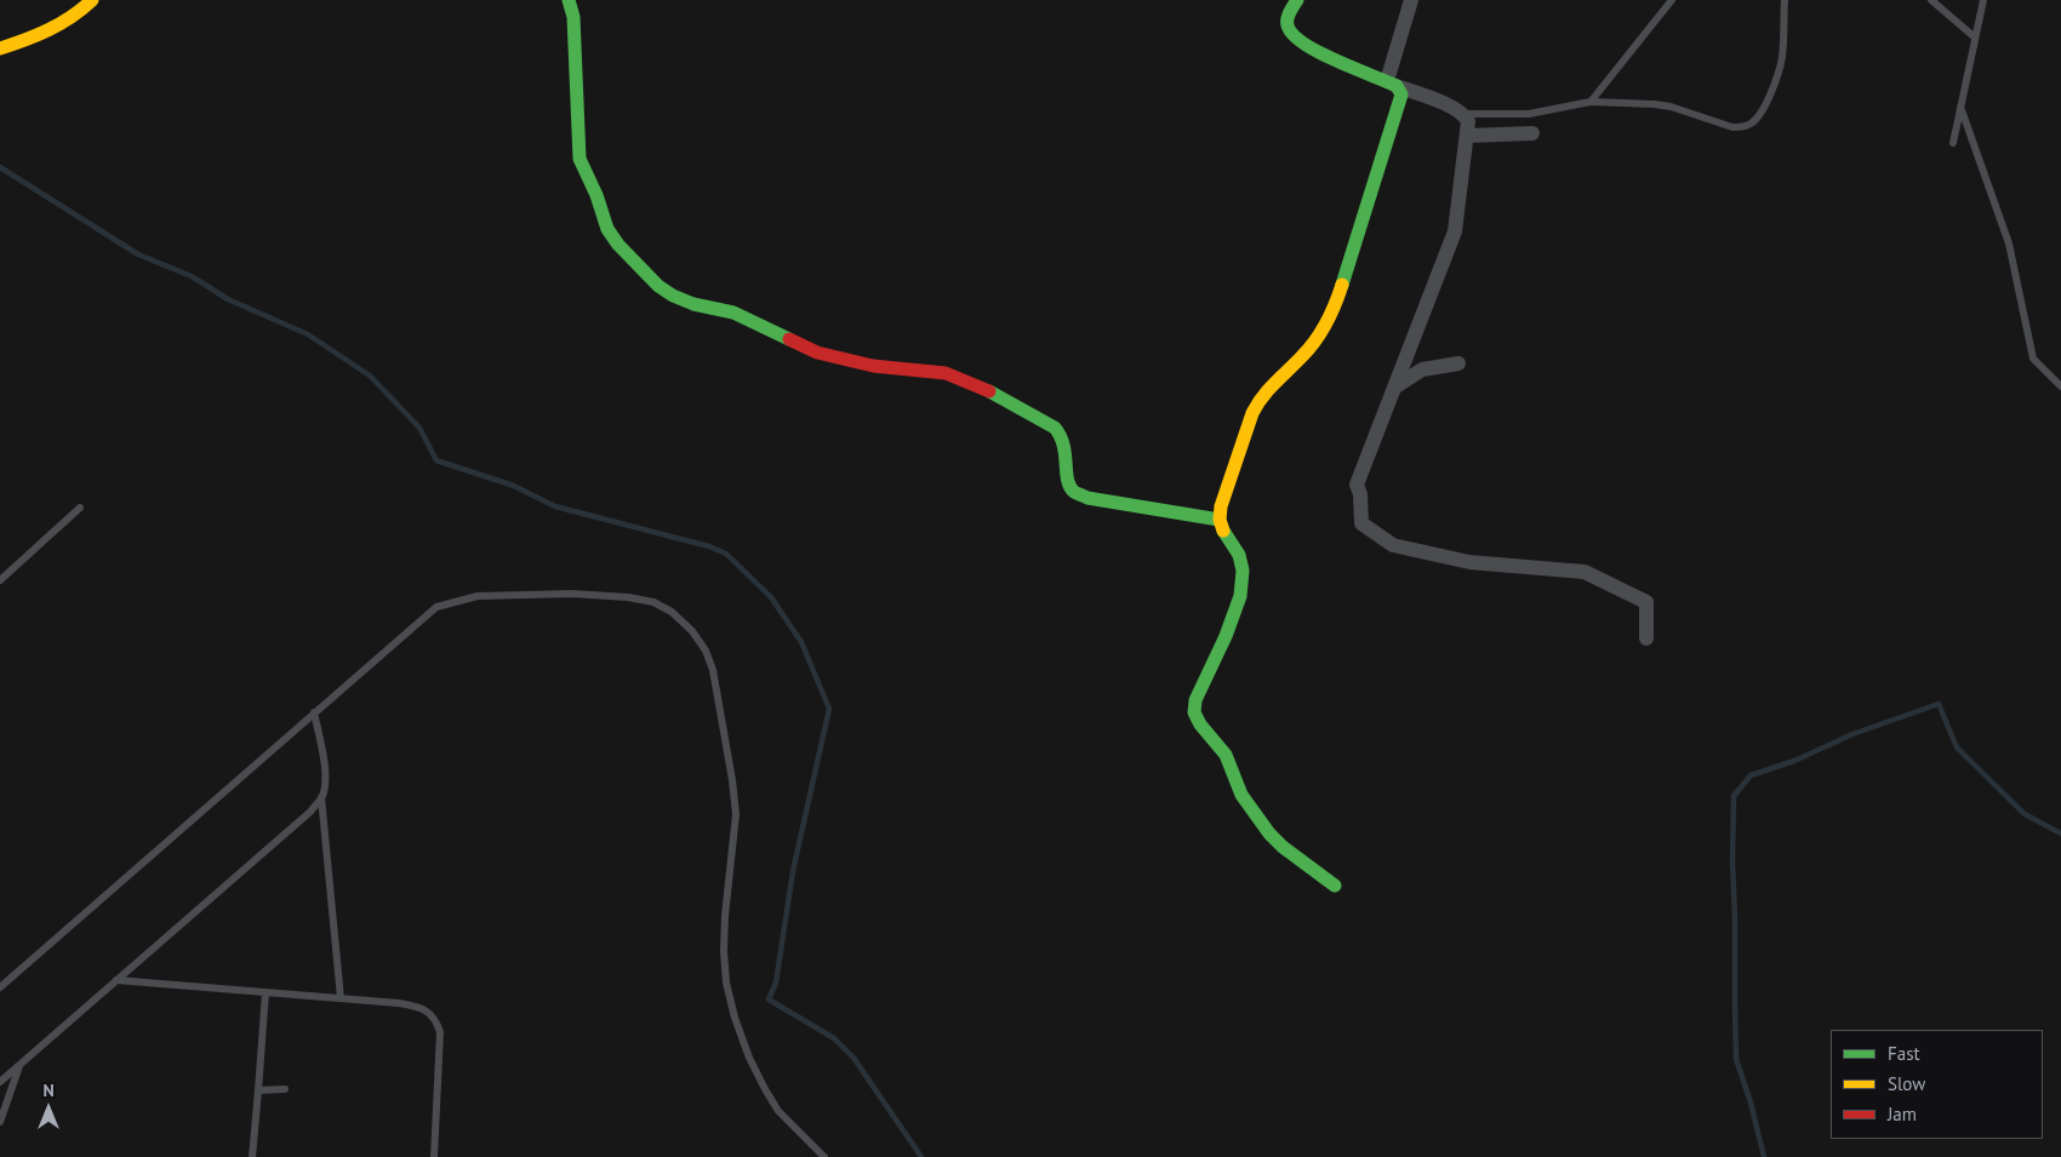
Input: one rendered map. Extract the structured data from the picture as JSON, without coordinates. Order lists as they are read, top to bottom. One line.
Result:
{"legend":["Fast","Slow","Jam"],"north":"top"}
